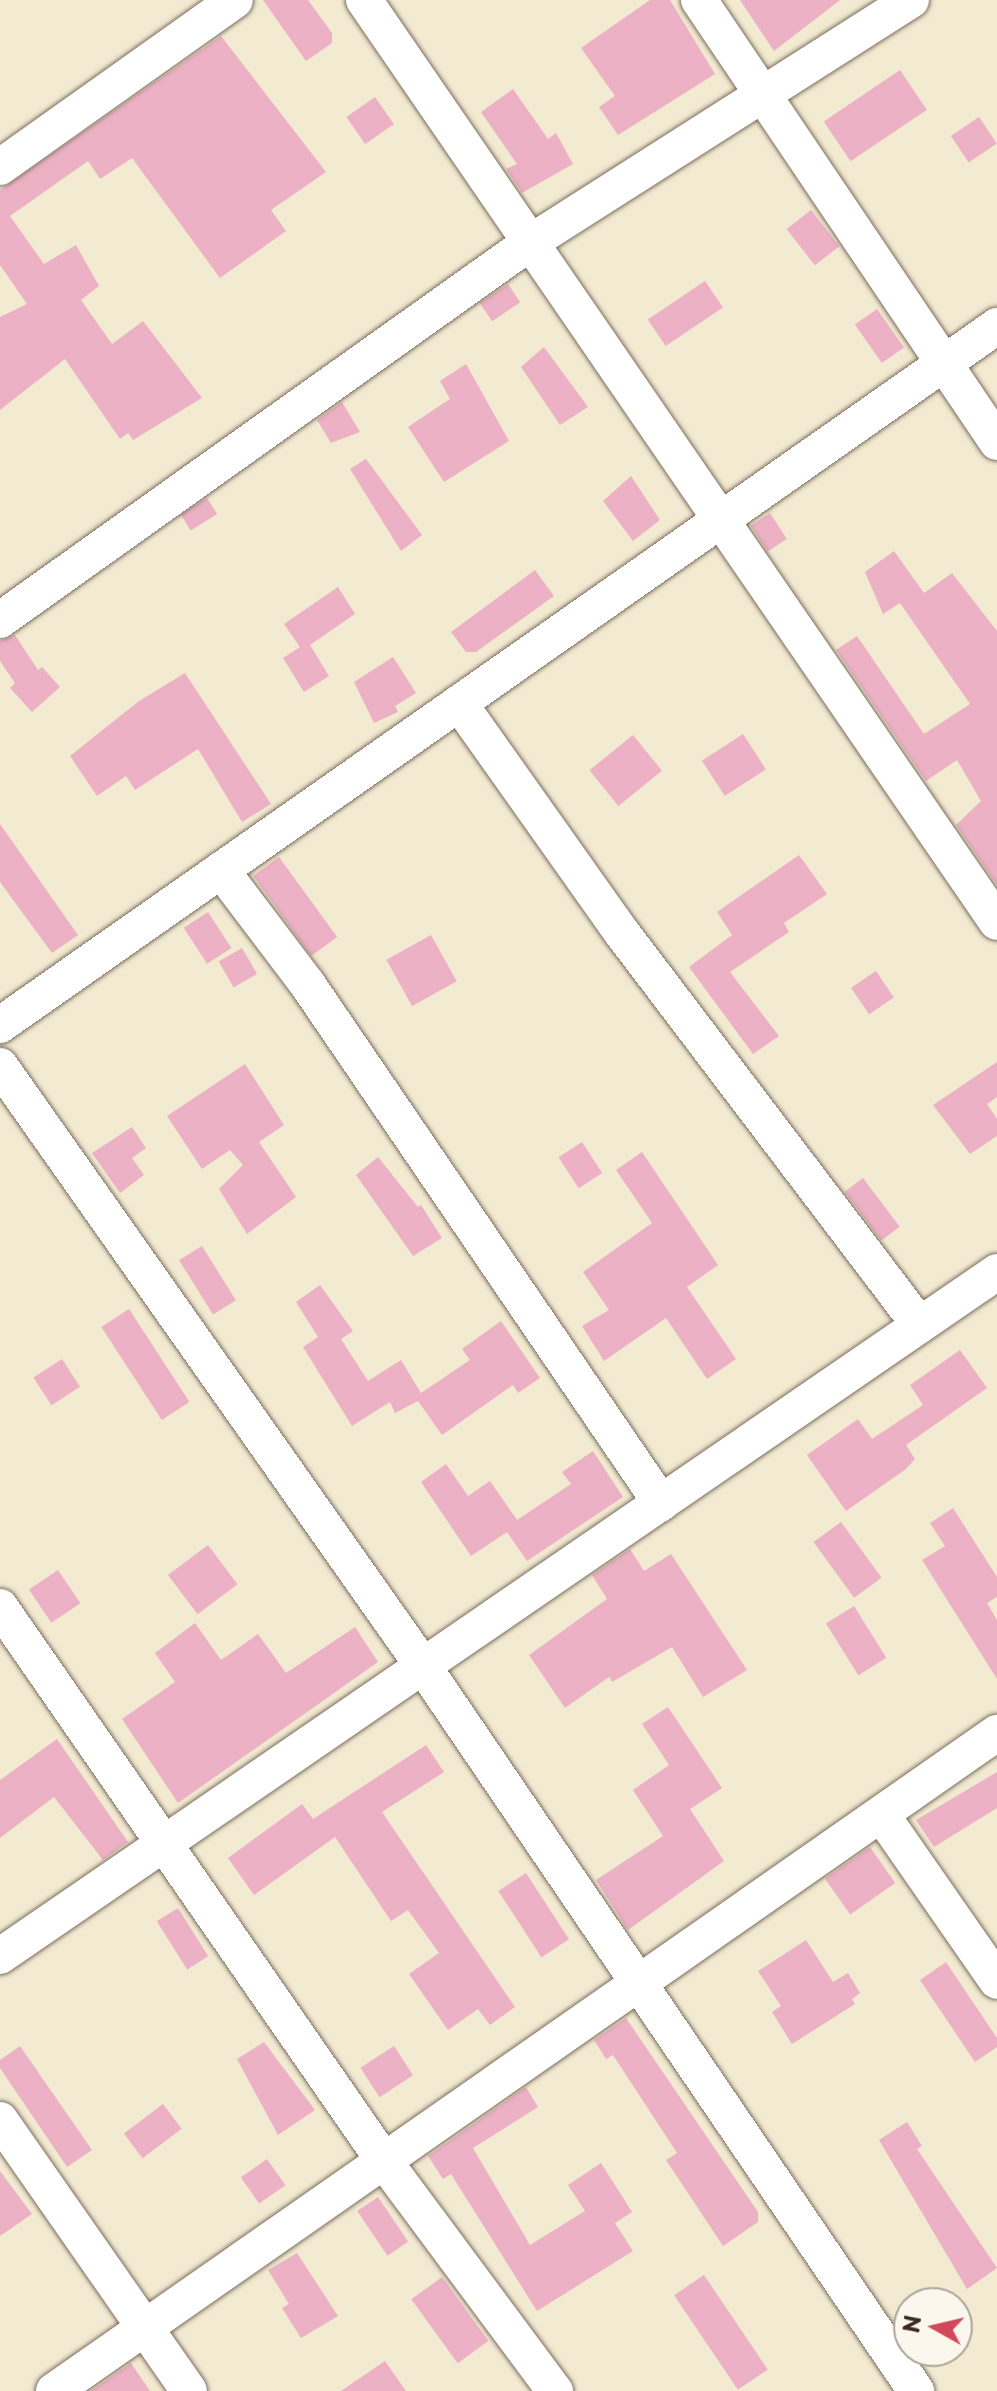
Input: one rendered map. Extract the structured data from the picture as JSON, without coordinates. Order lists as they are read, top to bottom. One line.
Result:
{"north":"left"}
